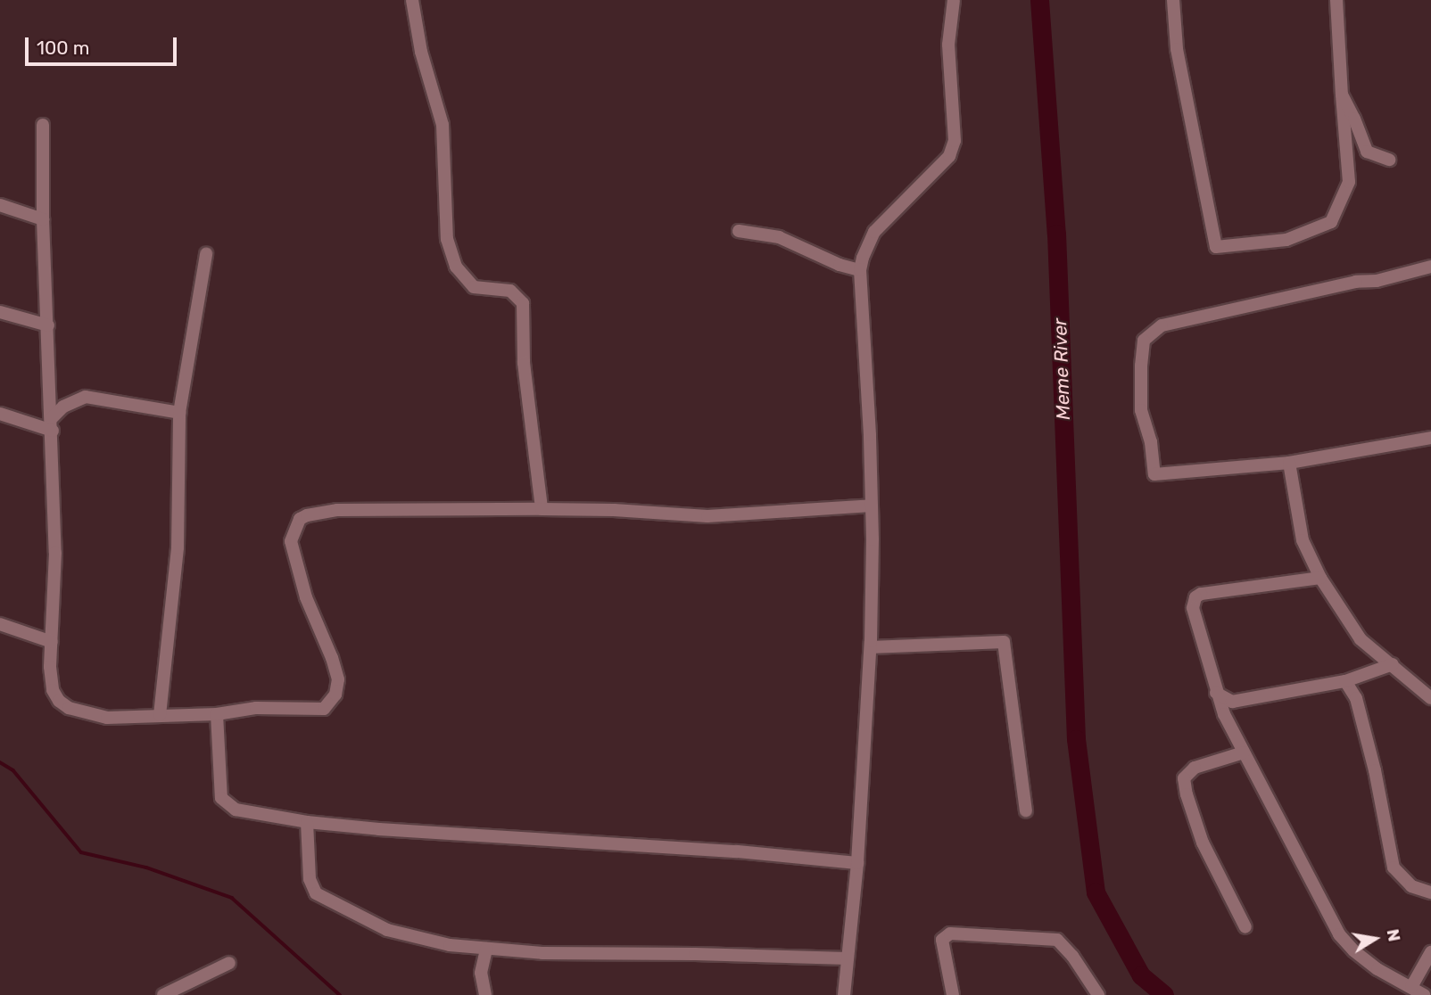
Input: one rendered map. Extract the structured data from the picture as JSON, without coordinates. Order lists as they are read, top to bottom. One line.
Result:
{"water":["Meme River"],"scale_bar":"100 m","north":"right"}
